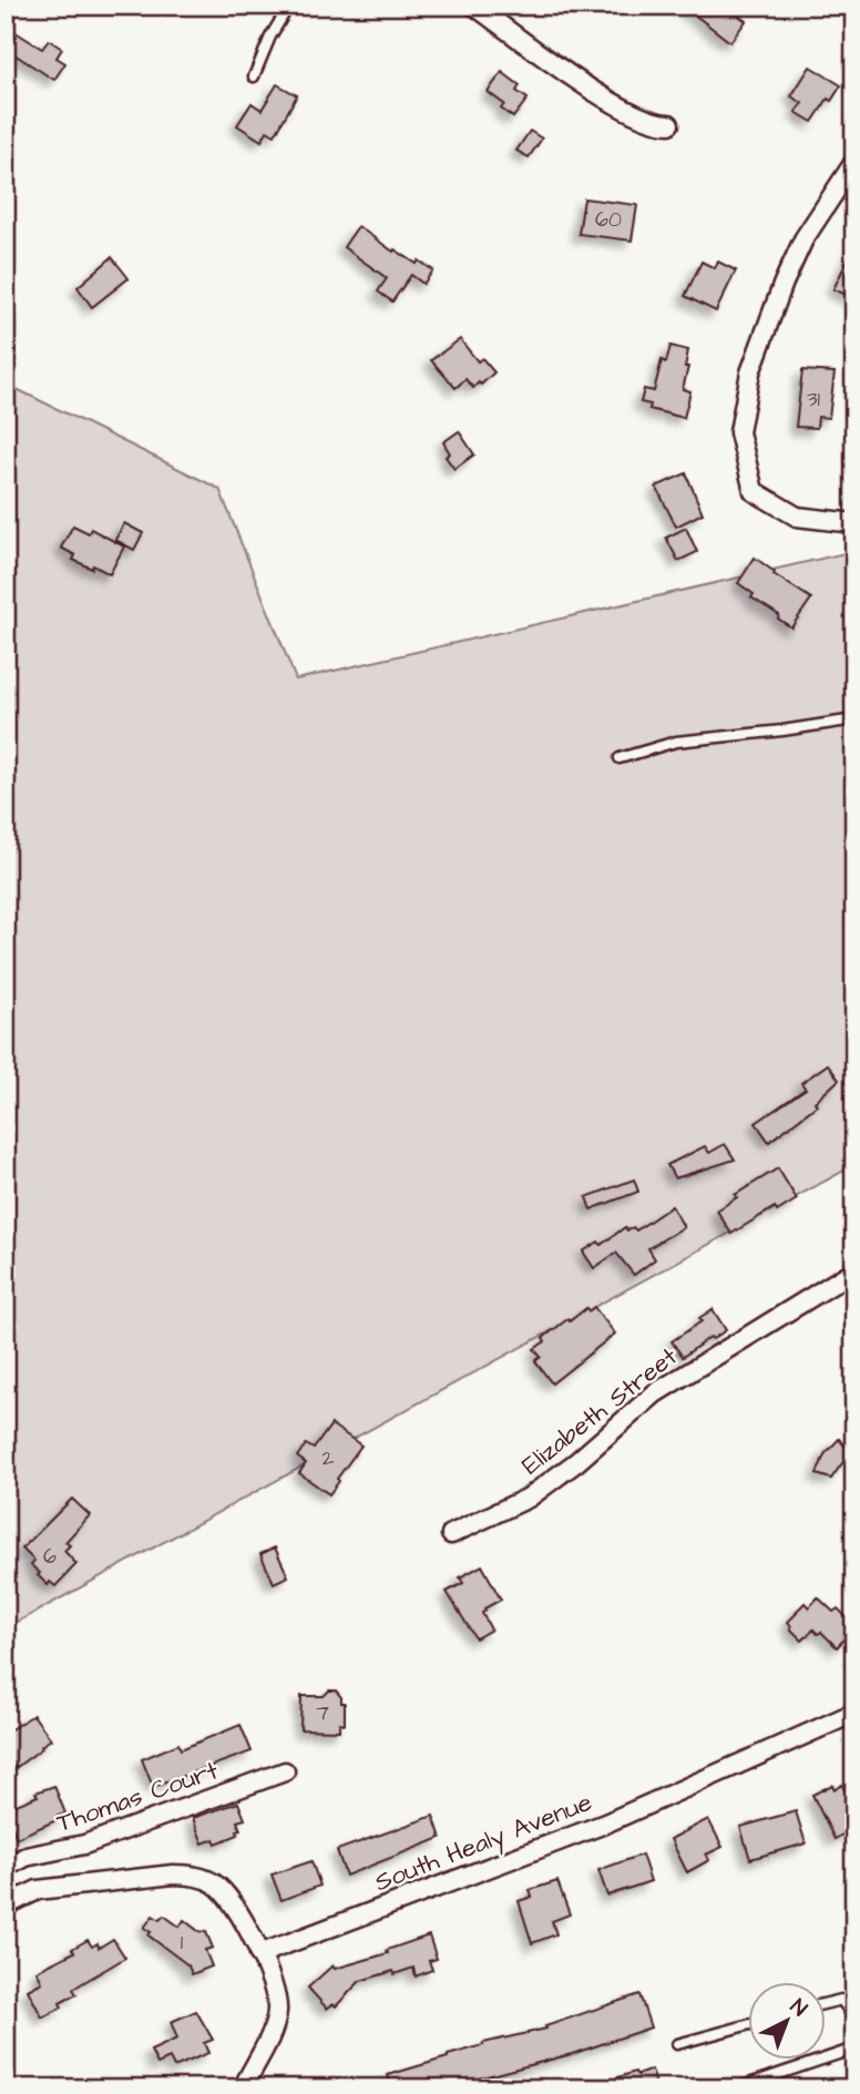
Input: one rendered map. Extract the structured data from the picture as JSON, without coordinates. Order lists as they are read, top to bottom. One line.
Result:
{"streets":{"street":["Elizabeth Street","Thomas Court","South Healy Avenue"]},"house_numbers":["60","31","2","6","7","1"],"north":"top right"}
